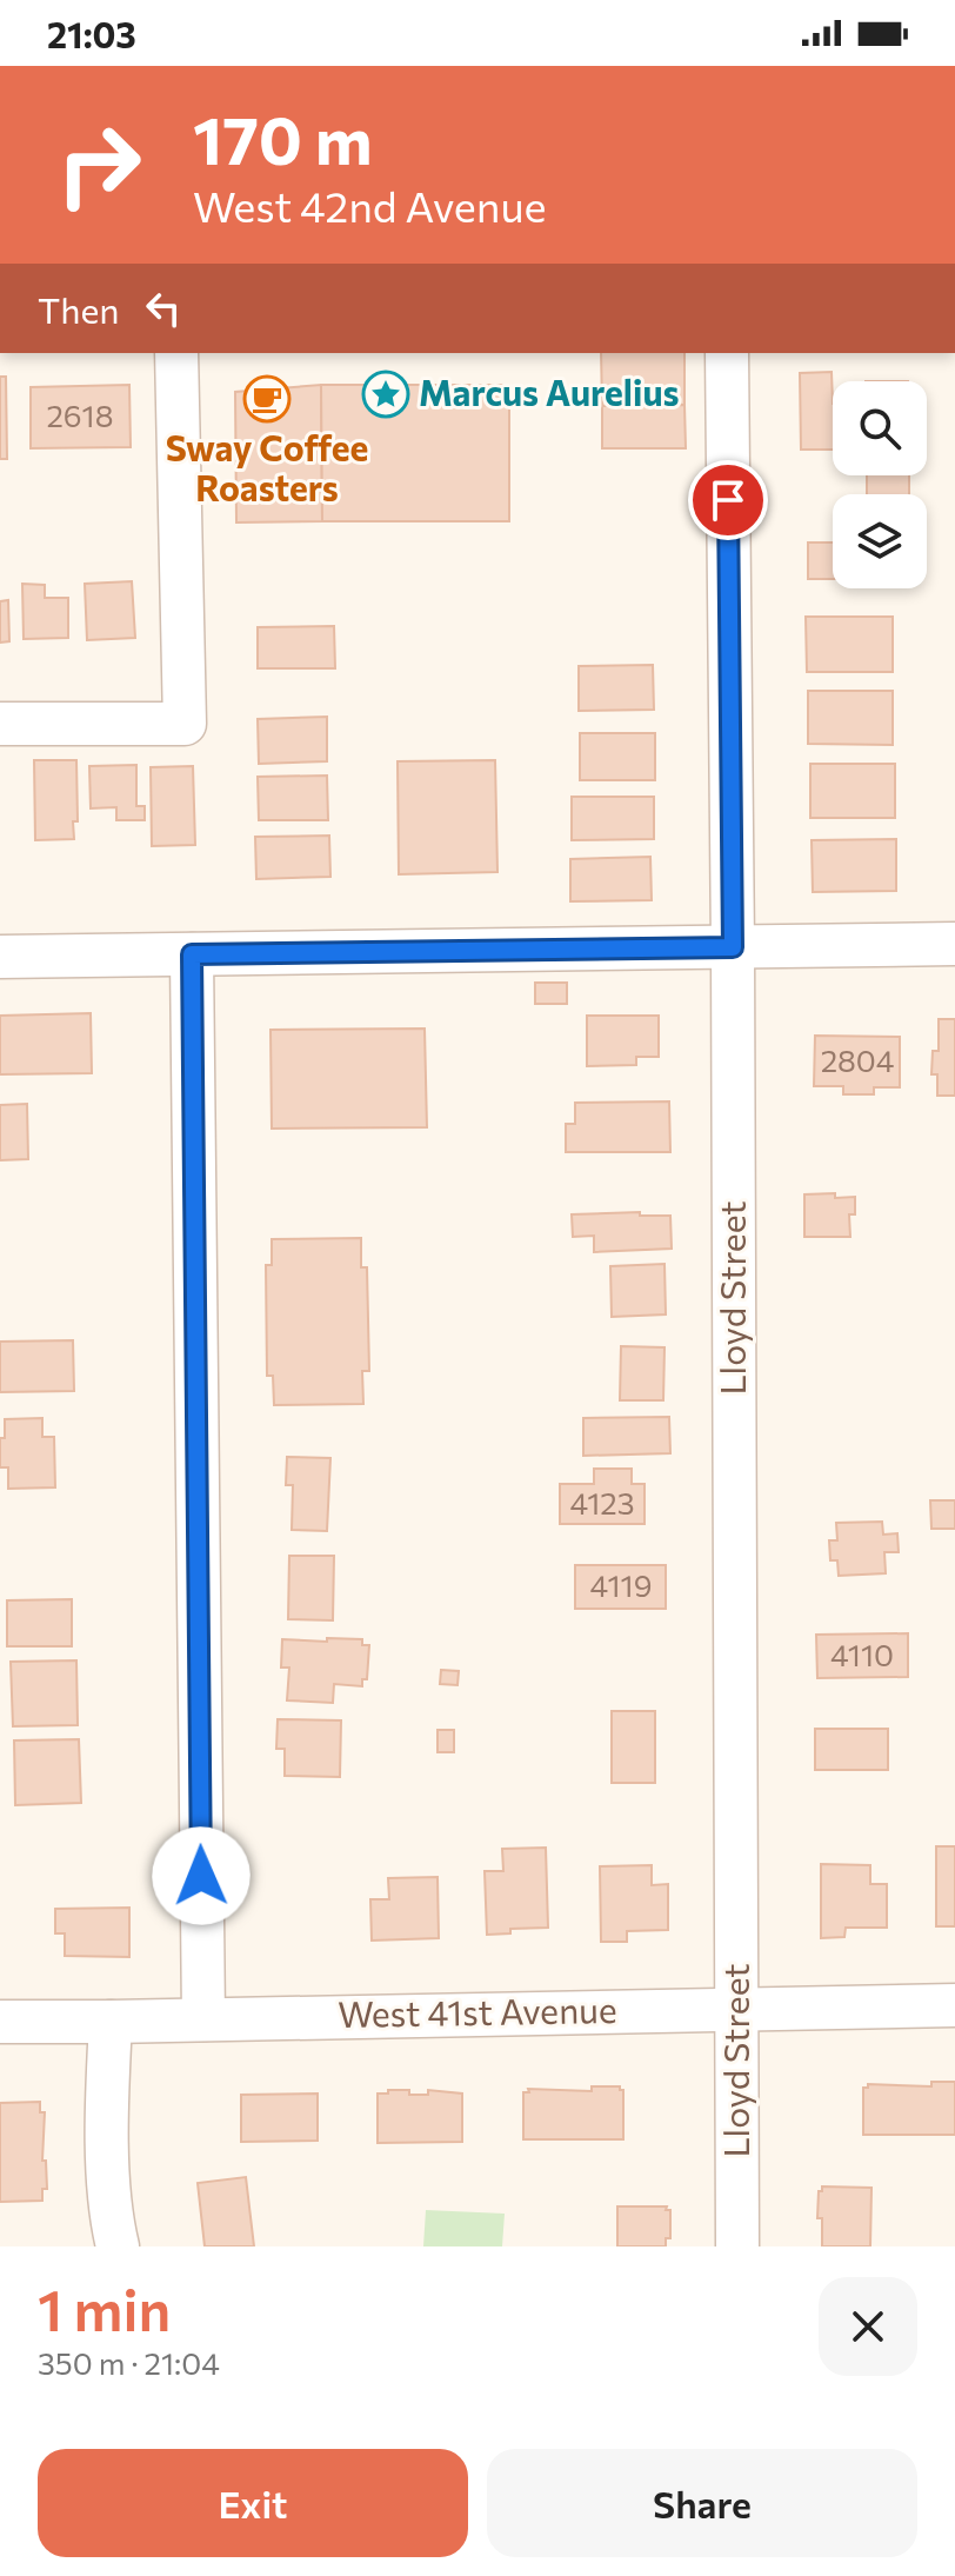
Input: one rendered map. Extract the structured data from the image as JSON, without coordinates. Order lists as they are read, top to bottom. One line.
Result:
{"streets":{"street":["Lloyd Street","West 41st Avenue"]},"crossings":[["Lloyd Street","West 41st Avenue"]],"places":{"place":["Marcus Aurelius"],"cafe":["Sway Coffee Roasters"]},"house_numbers":["2618","2804","4123","4119","4110"],"page":{"status":"21:03","turn":["170 m","West 42nd Avenue"],"then":"Then","heading":["1 min","350 m · 21:04"],"buttons":["Exit","Share"]}}
